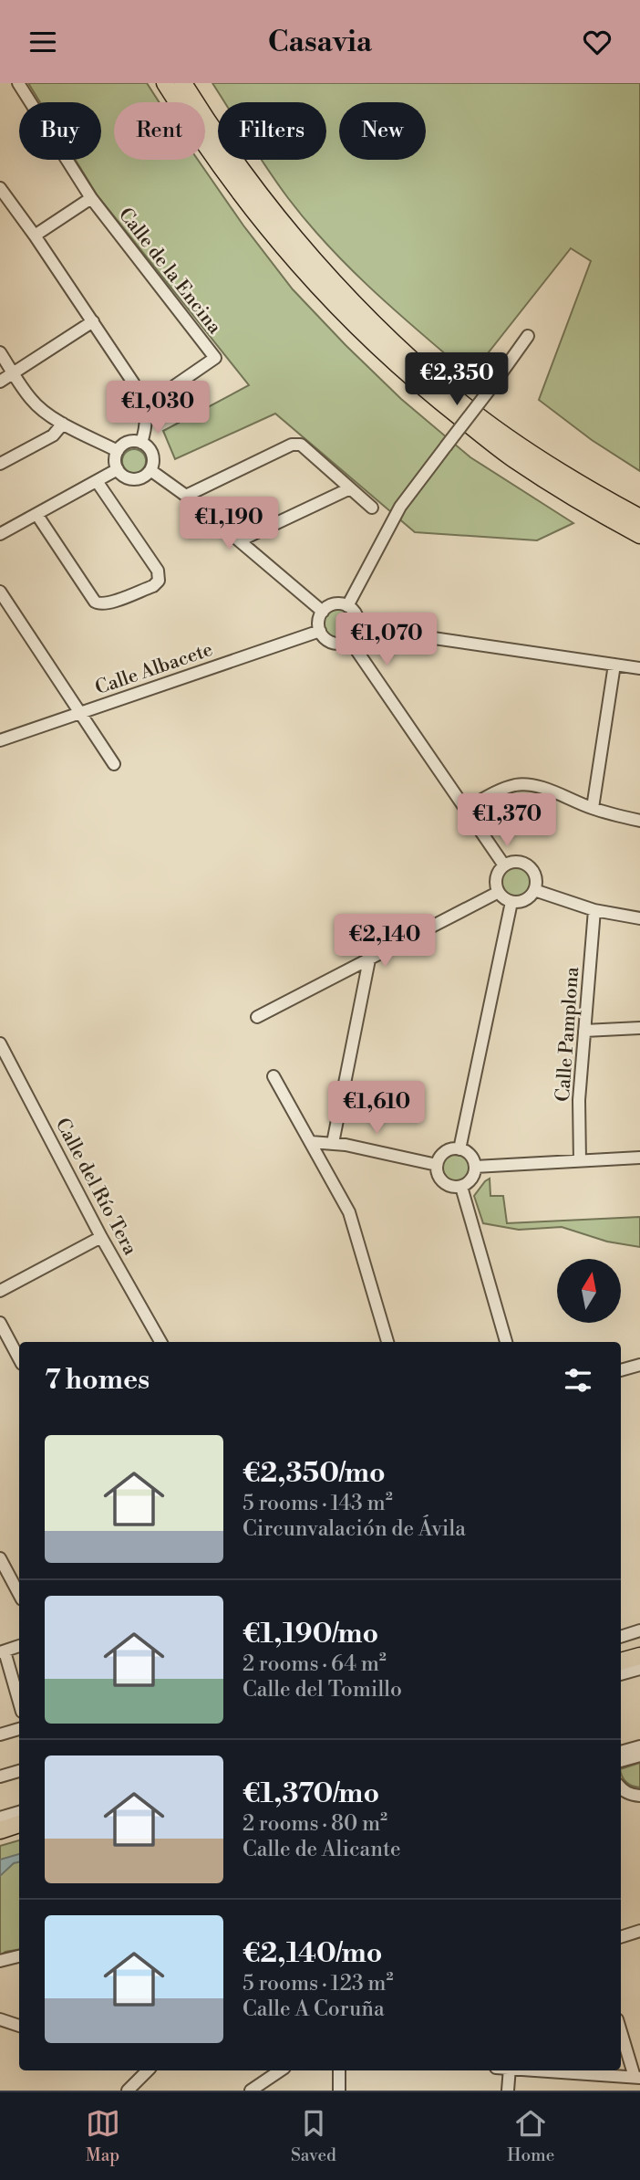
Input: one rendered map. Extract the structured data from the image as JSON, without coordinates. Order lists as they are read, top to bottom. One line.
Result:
{"streets":{"street":["Calle de la Encina","Calle Albacete","Calle Pamplona","Calle del Río Tera"]},"north":"top","page":{"header":"Casavia","chip":["Buy","Rent","Filters","New"],"price":["€2,350","€1,030","€1,190","€1,070","€1,370","€2,140","€1,610"],"heading":"7 homes","list":[{"name":"€2,350/mo","note":"5 rooms · 143 m² · Circunvalación de Ávila"},{"name":"€1,190/mo","note":"2 rooms · 64 m² · Calle del Tomillo"},{"name":"€1,370/mo","note":"2 rooms · 80 m² · Calle de Alicante"},{"name":"€2,140/mo","note":"5 rooms · 123 m² · Calle A Coruña"}],"tabs":["Map","Saved","Home"]}}
